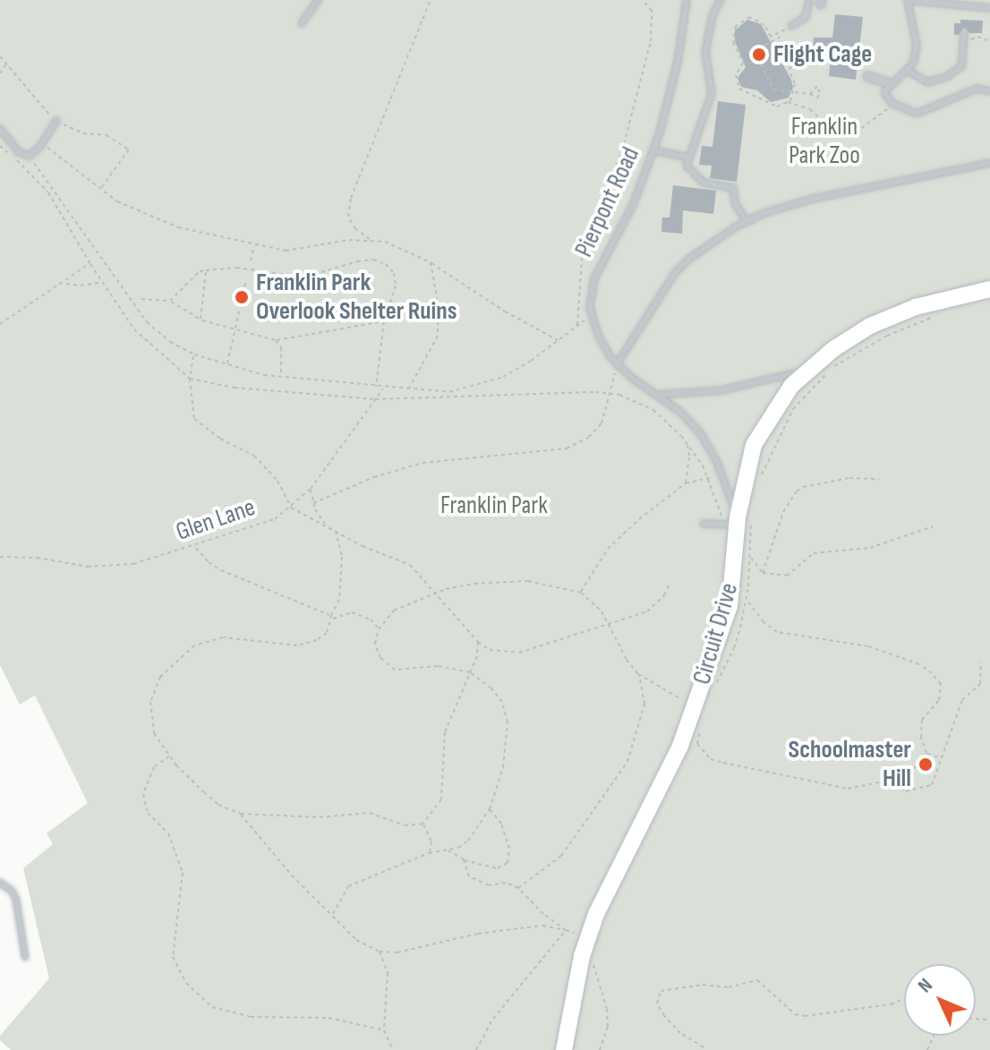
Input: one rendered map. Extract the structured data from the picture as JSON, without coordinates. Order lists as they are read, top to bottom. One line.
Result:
{"streets":{"main road":["Circuit Drive"],"lane":["Pierpont Road"],"path":["Glen Lane"]},"crossings":[["Pierpont Road","Circuit Drive"]],"parks":["Franklin Park Zoo","Franklin Park"],"places":["Flight Cage","Franklin Park Overlook Shelter Ruins","Schoolmaster Hill"],"north":"top left"}
